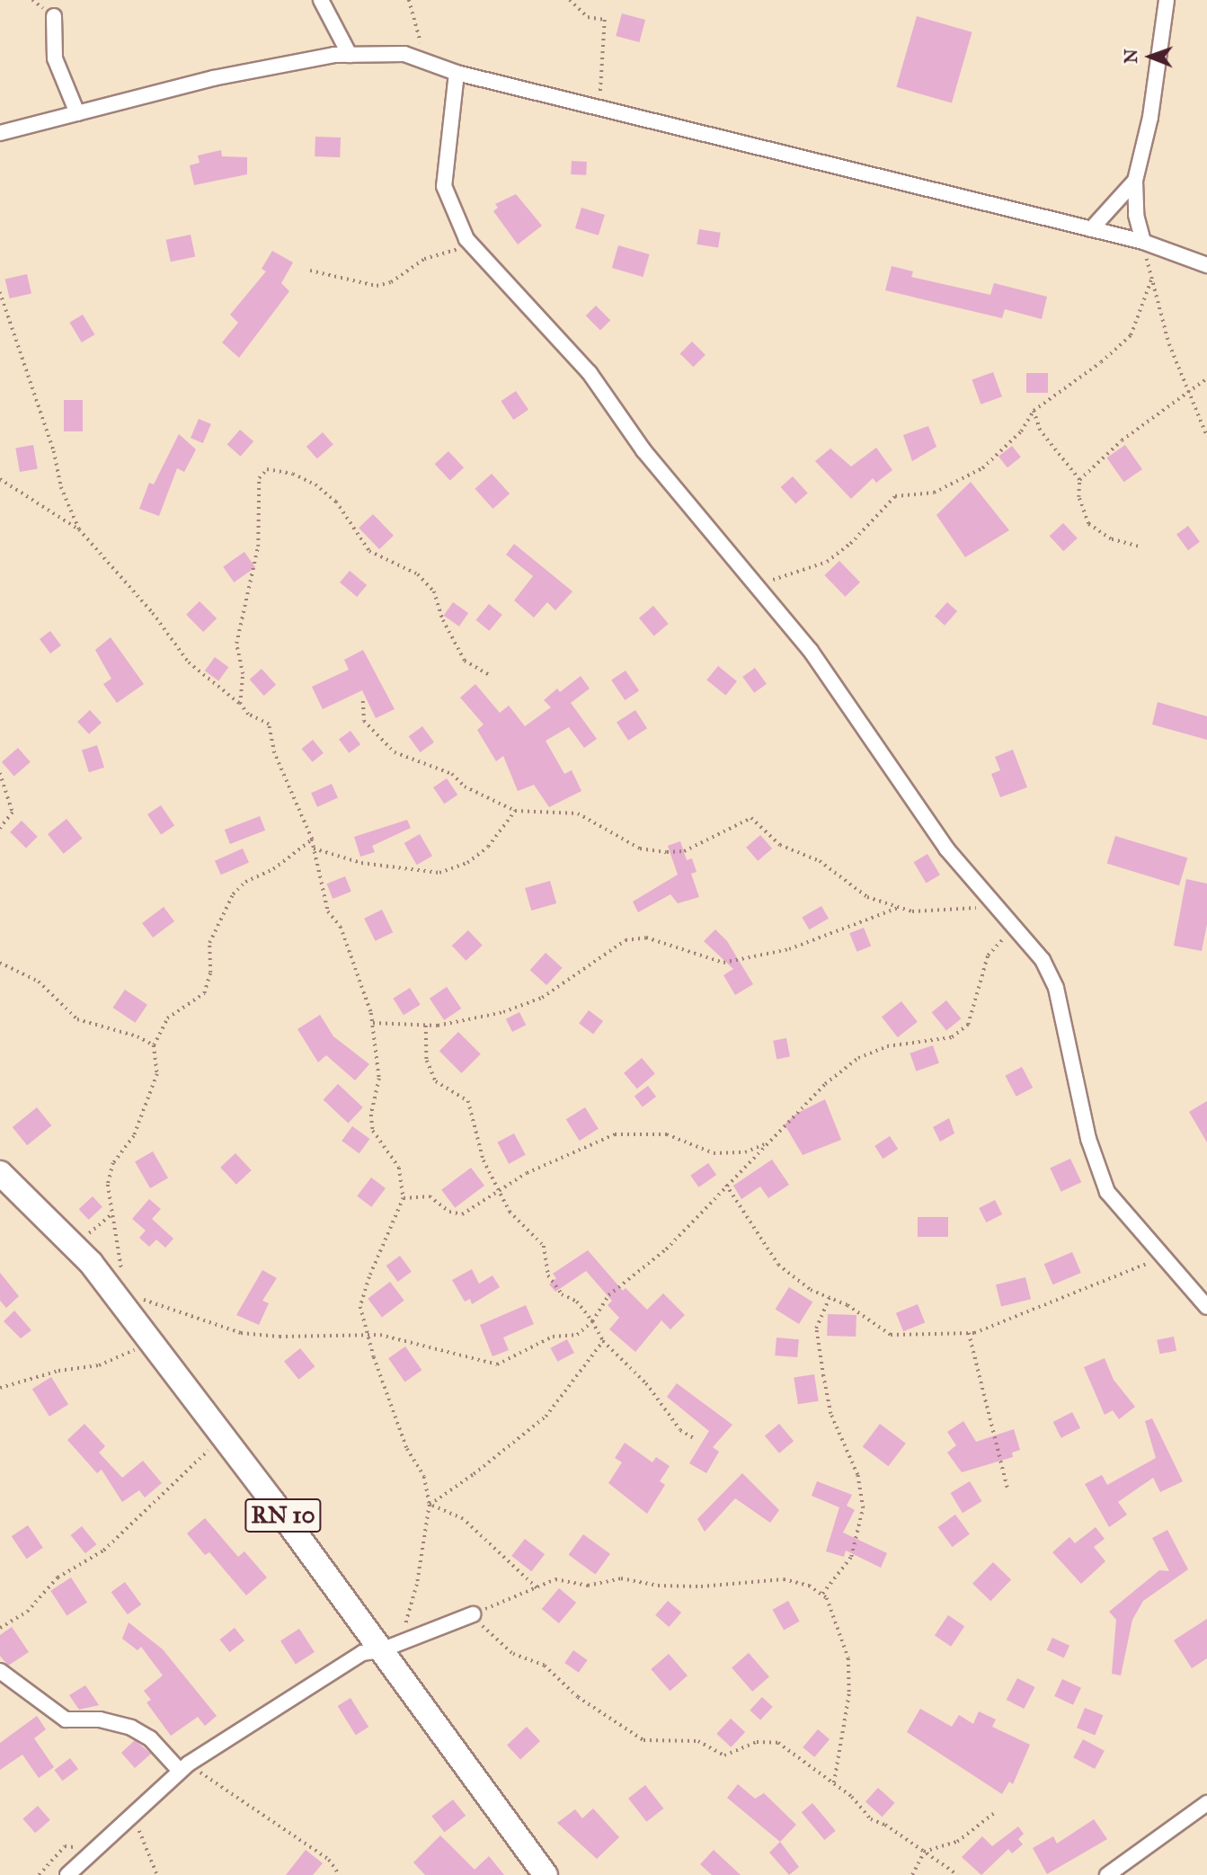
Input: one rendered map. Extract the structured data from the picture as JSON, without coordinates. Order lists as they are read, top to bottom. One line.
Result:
{"streets":{"main road":["RN 10"]},"north":"left"}
